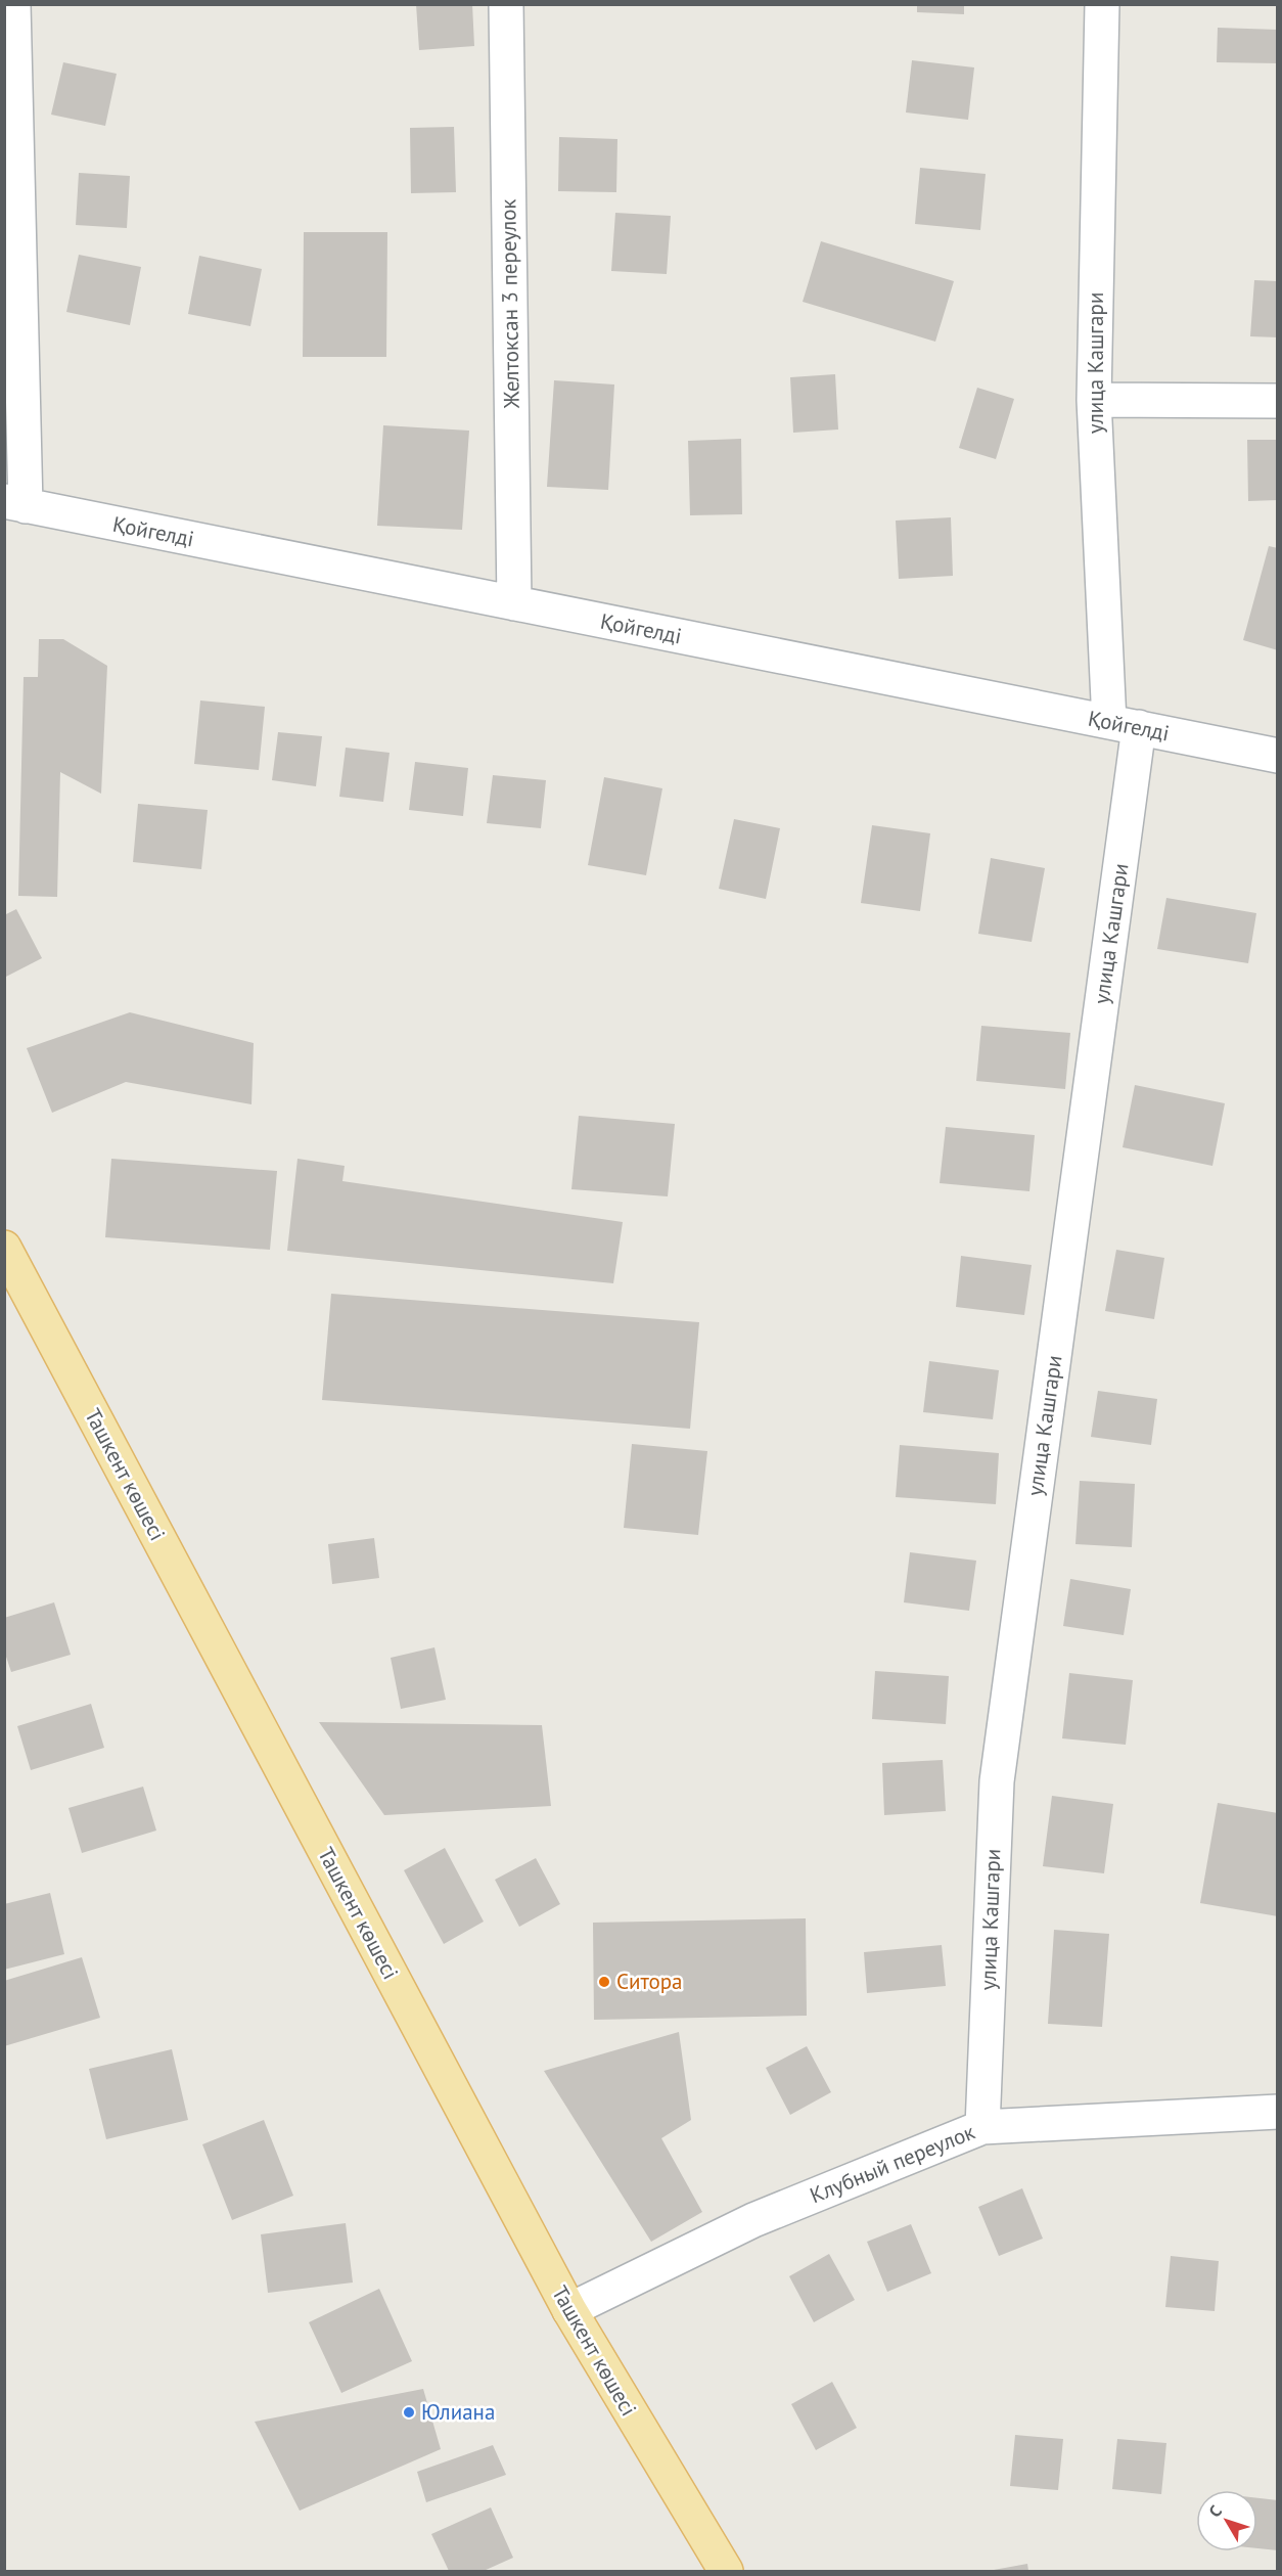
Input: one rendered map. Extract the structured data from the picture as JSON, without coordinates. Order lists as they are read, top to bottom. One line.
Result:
{"streets":{"main road":["Ташкент көшесі"],"street":["Желтоксан 3 переулок","улица Кашгари","Қойгелді","Клубный переулок"]},"crossings":[["Желтоксан 3 переулок","Қойгелді"],["улица Кашгари","Қойгелді"],["улица Кашгари","Клубный переулок"],["Ташкент көшесі","Клубный переулок"]],"places":["Ситора","Юлиана"],"north":"top left"}
